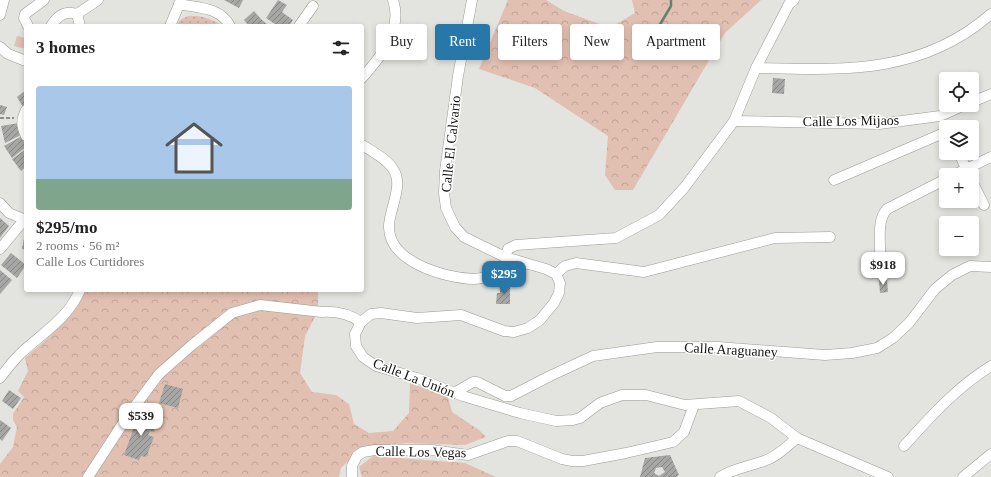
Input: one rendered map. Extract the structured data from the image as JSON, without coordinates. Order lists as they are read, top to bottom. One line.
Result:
{"streets":{"street":["Calle Los Mijaos","Calle El Calvario","Calle Araguaney","Calle La Unión","Calle Los Vegas"]},"crossings":[["Calle Araguaney","Calle La Unión"],["Calle La Unión","Calle Los Vegas"]],"page":{"chip":["Buy","Rent","Filters","New","Apartment"],"heading":"3 homes","map_buttons":["+","−"],"list":[{"name":"$295/mo","note":"2 rooms · 56 m² · Calle Los Curtidores"}],"price":["$918","$295","$539"]}}
